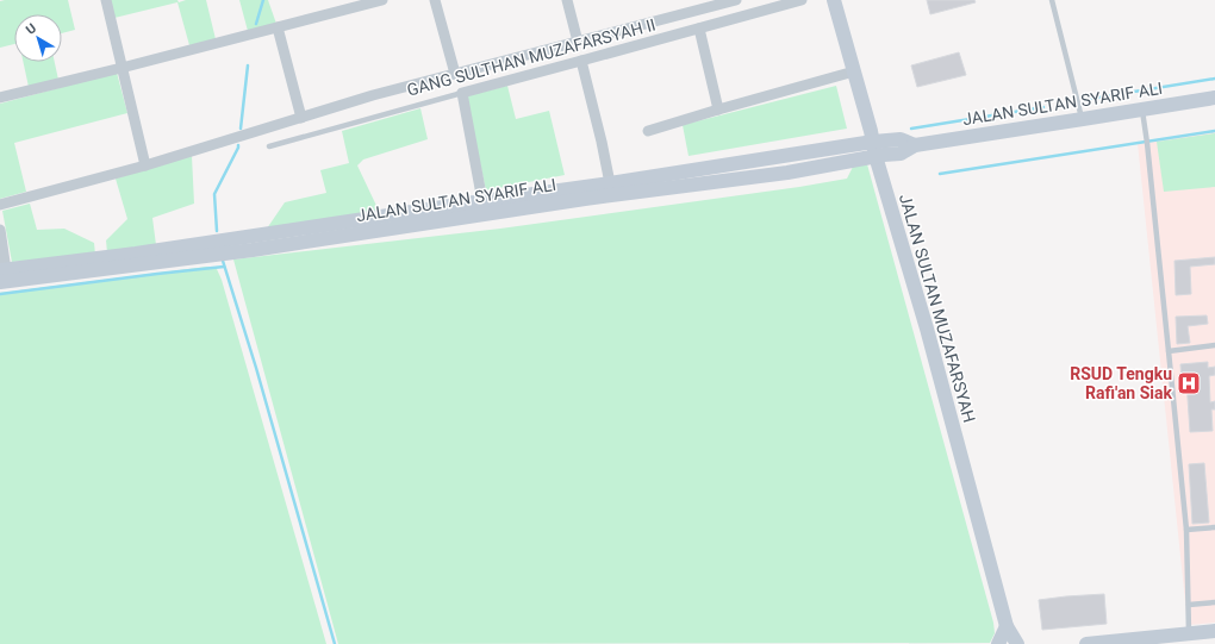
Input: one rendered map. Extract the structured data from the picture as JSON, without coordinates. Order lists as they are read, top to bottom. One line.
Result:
{"streets":{"street":["GANG SULTHAN MUZAFARSYAH II","JALAN SULTAN SYARIF ALI","JALAN SULTAN MUZAFARSYAH"]},"crossings":[["JALAN SULTAN SYARIF ALI","JALAN SULTAN MUZAFARSYAH"]],"places":{"hospital":["RSUD Tengku Rafi'an Siak"]},"north":"top left"}
